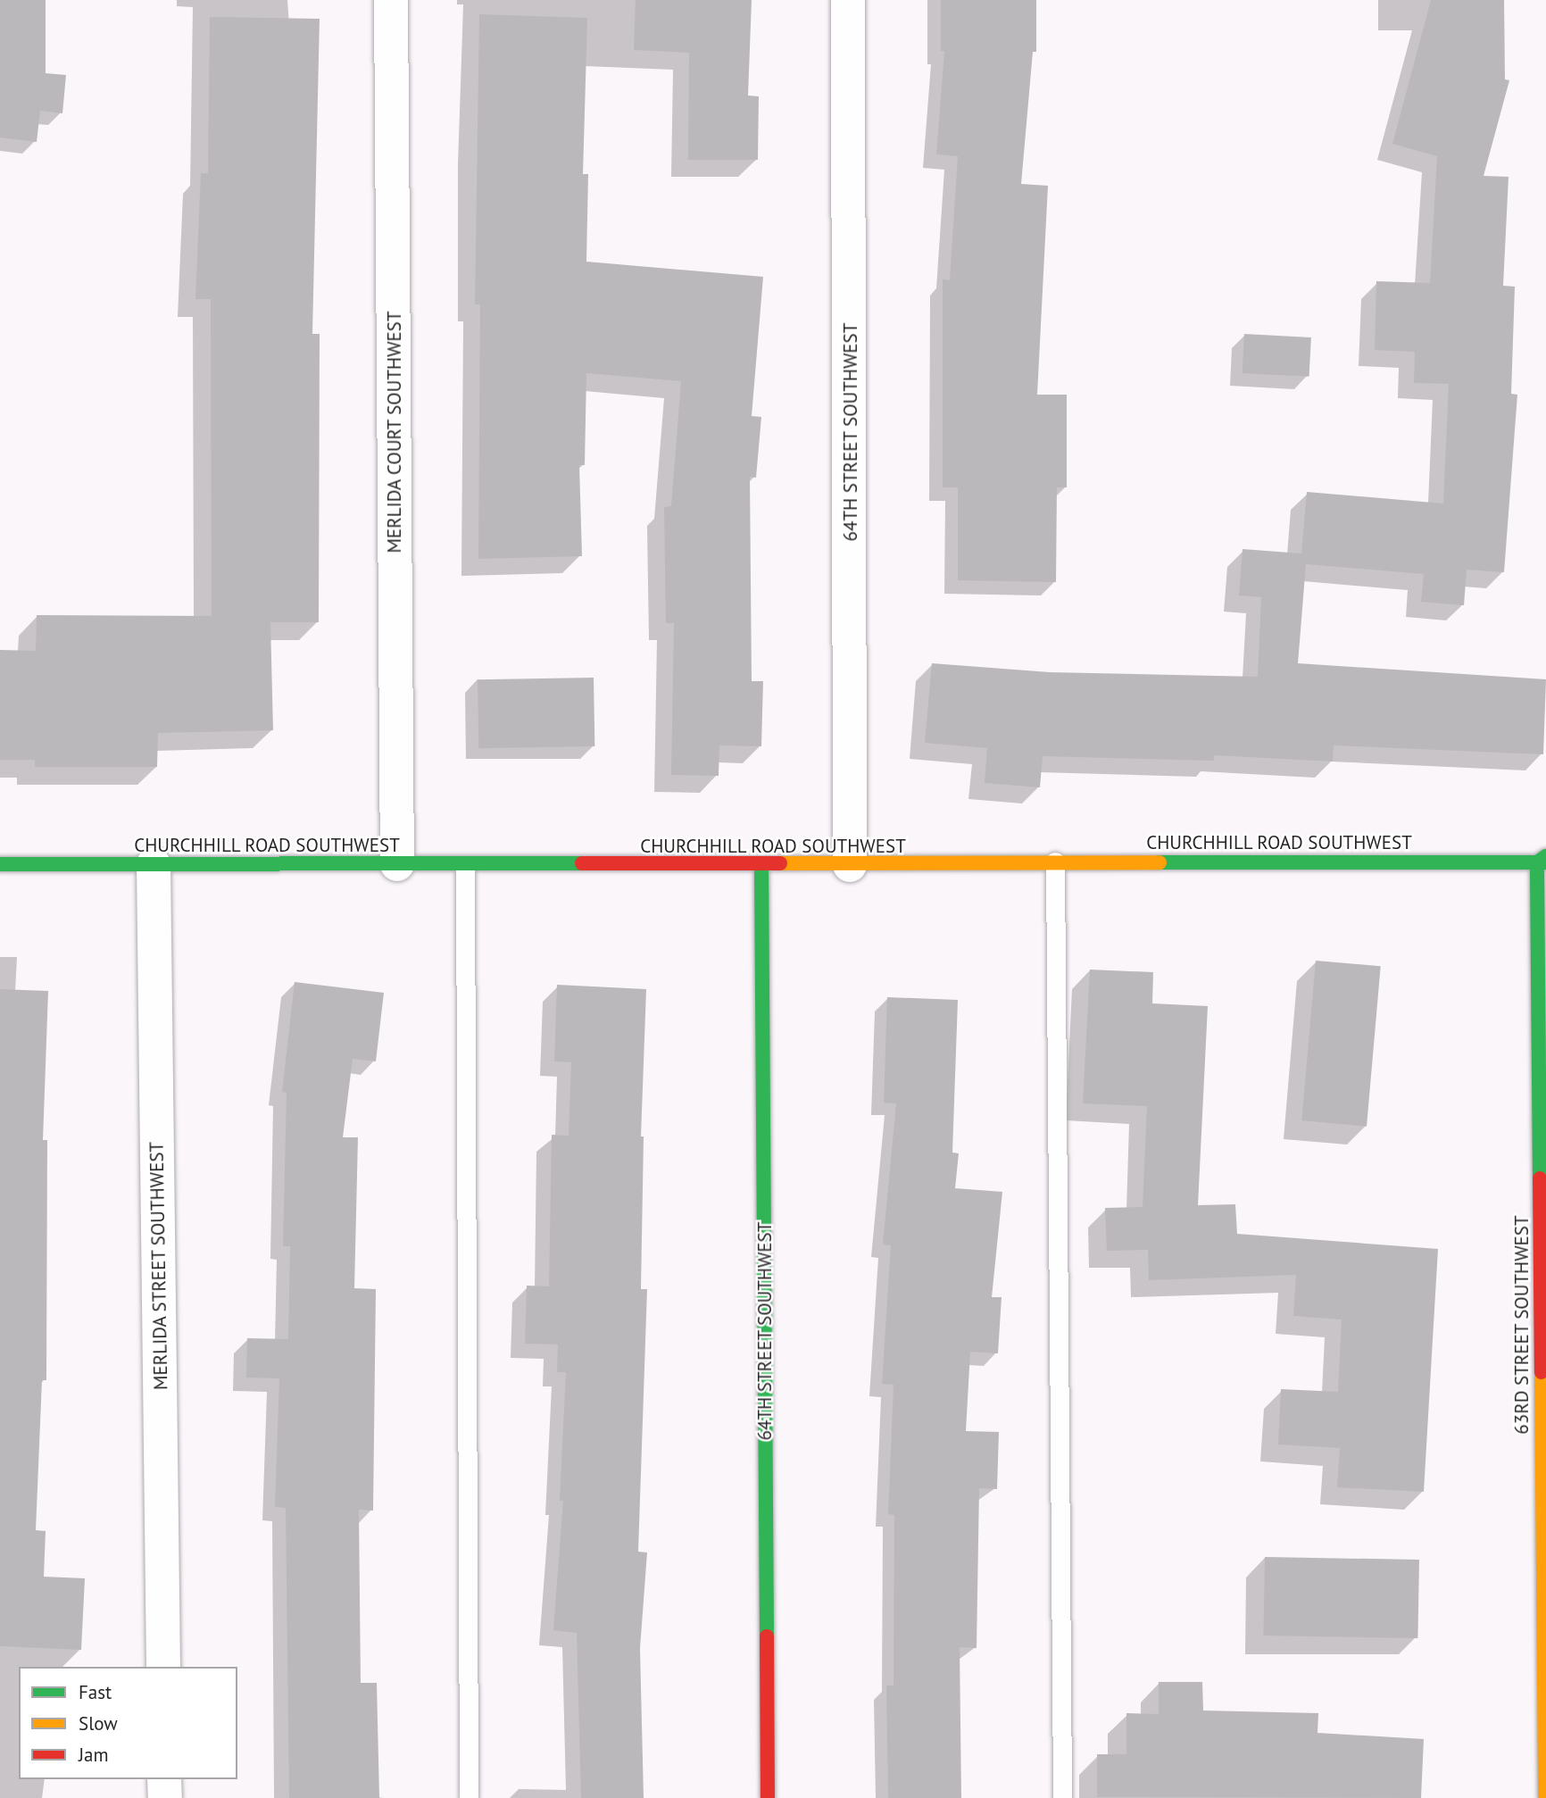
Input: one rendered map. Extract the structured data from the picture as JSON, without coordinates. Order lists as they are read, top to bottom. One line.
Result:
{"streets":{"street":["MERLIDA COURT SOUTHWEST","64TH STREET SOUTHWEST","CHURCHHILL ROAD SOUTHWEST","MERLIDA STREET SOUTHWEST","63RD STREET SOUTHWEST"]},"crossings":[["MERLIDA COURT SOUTHWEST","CHURCHHILL ROAD SOUTHWEST"],["64TH STREET SOUTHWEST","CHURCHHILL ROAD SOUTHWEST"],["CHURCHHILL ROAD SOUTHWEST","MERLIDA STREET SOUTHWEST"],["CHURCHHILL ROAD SOUTHWEST","63RD STREET SOUTHWEST"]],"legend":["Fast","Slow","Jam"]}
